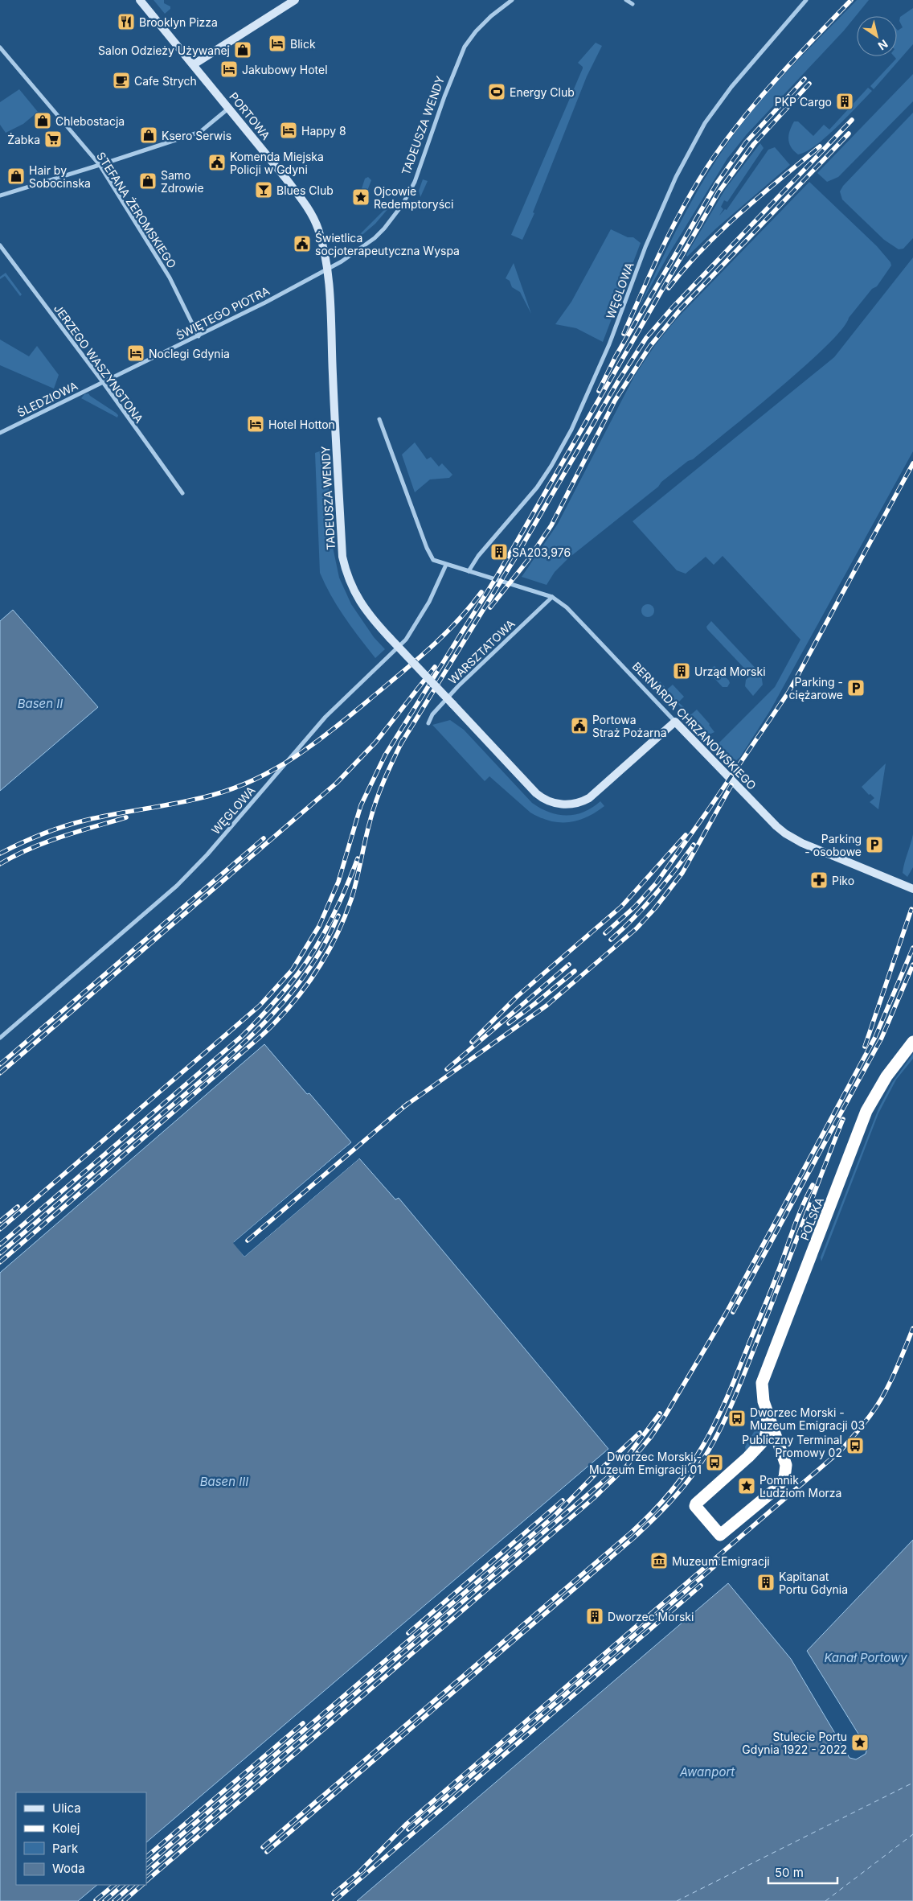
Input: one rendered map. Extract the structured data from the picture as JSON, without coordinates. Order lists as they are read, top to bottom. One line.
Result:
{"streets":{"highway":["POLSKA"],"street":["PORTOWA","TADEUSZA WENDY","STEFANA ŻEROMSKIEGO","WĘGLOWA","ŚWIĘTEGO PIOTRA","JERZEGO WASZYNGTONA","ŚLEDZIOWA","WARSZTATOWA","BERNARDA CHRZANOWSKIEGO"]},"crossings":[["PORTOWA","TADEUSZA WENDY"],["PORTOWA","ŚWIĘTEGO PIOTRA"],["TADEUSZA WENDY","ŚWIĘTEGO PIOTRA"],["TADEUSZA WENDY","BERNARDA CHRZANOWSKIEGO"],["STEFANA ŻEROMSKIEGO","ŚWIĘTEGO PIOTRA"],["WĘGLOWA","BERNARDA CHRZANOWSKIEGO"],["ŚWIĘTEGO PIOTRA","JERZEGO WASZYNGTONA"],["ŚWIĘTEGO PIOTRA","ŚLEDZIOWA"],["JERZEGO WASZYNGTONA","ŚLEDZIOWA"],["WARSZTATOWA","BERNARDA CHRZANOWSKIEGO"]],"water":["Basen II","Basen III","Kanał Portowy","Awanport"],"places":{"restaurant":["Brooklyn Pizza"],"hotel":["Blick","Jakubowy Hotel","Happy 8","Noclegi Gdynia","Hotel Hotton"],"shop":["Salon Odzieży Używanej","Chlebostacja","Ksero Serwis","Hair by Sobocinska","Samo Zdrowie"],"cafe":["Cafe Strych"],"sports":["Energy Club"],"building":["PKP Cargo","SA203,976","Urząd Morski","Kapitanat Portu Gdynia","Dworzec Morski"],"supermarket":["Żabka"],"public building":["Komenda Miejska Policji w Gdyni","Świetlica socjoterapeutyczna Wyspa","Portowa Straż Pożarna"],"bar":["Blues Club"],"place":["Ojcowie Redemptoryści","Pomnik Ludziom Morza","Stulecie Portu Gdynia 1922 - 2022"],"parking":["Parking - ciężarowe","Parking - osobowe"],"pharmacy":["Piko"],"bus stop":["Dworzec Morski - Muzeum Emigracji 03","Publiczny Terminal Promowy 02","Dworzec Morski - Muzeum Emigracji 01"],"museum":["Muzeum Emigracji"]},"legend":["Ulica","Kolej","Park","Woda"],"scale_bar":"50 m","north":"bottom right"}
